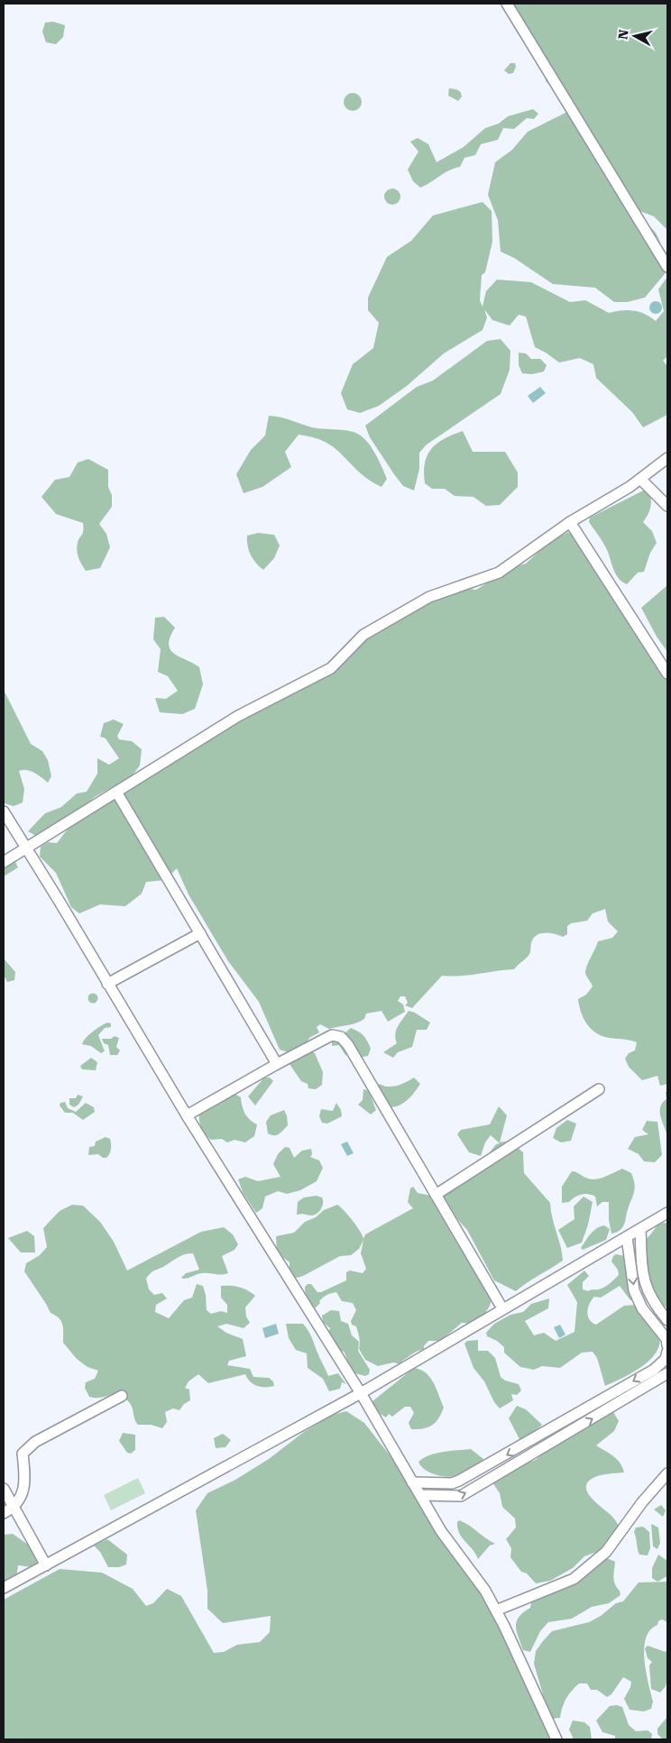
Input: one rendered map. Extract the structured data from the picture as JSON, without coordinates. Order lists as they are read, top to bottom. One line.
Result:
{"north":"left"}
